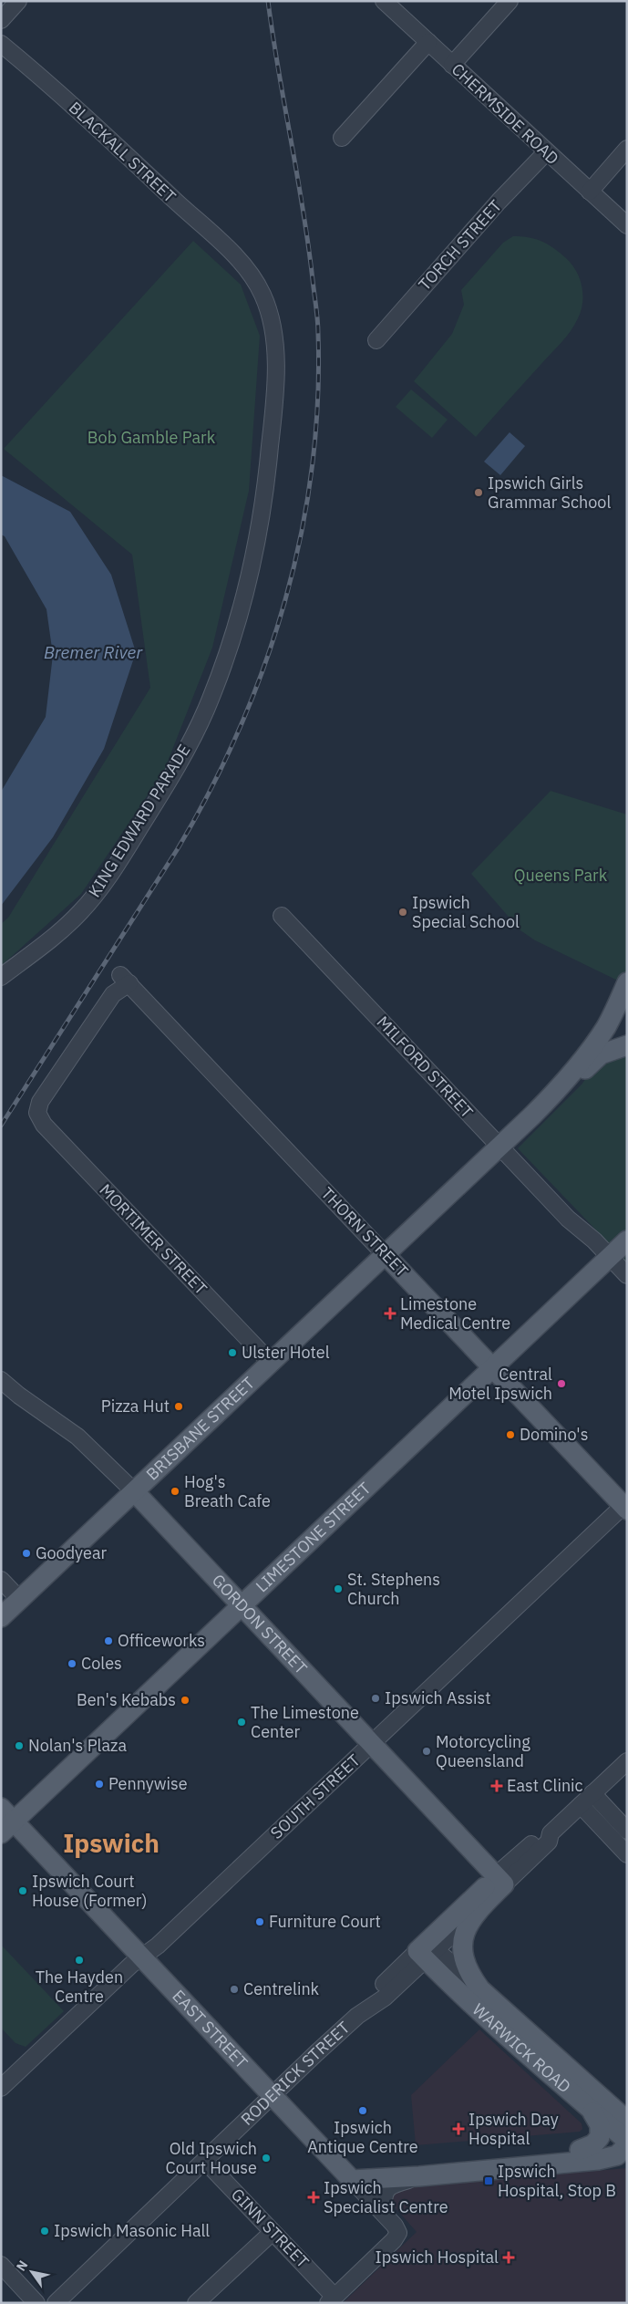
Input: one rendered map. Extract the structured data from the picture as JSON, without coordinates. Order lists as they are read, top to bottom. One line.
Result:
{"streets":{"main road":["THORN STREET","BRISBANE STREET","LIMESTONE STREET","GORDON STREET","EAST STREET","WARWICK ROAD","RODERICK STREET"],"street":["CHERMSIDE ROAD","BLACKALL STREET","TORCH STREET","KING EDWARD PARADE","MILFORD STREET","MORTIMER STREET","SOUTH STREET","GINN STREET"]},"crossings":[["CHERMSIDE ROAD","TORCH STREET"],["BLACKALL STREET","KING EDWARD PARADE"],["MILFORD STREET","BRISBANE STREET"],["MILFORD STREET","LIMESTONE STREET"],["THORN STREET","MORTIMER STREET"],["THORN STREET","BRISBANE STREET"],["THORN STREET","LIMESTONE STREET"],["THORN STREET","SOUTH STREET"],["MORTIMER STREET","BRISBANE STREET"],["BRISBANE STREET","GORDON STREET"],["LIMESTONE STREET","GORDON STREET"],["LIMESTONE STREET","EAST STREET"],["GORDON STREET","SOUTH STREET"],["GORDON STREET","RODERICK STREET"],["SOUTH STREET","EAST STREET"],["EAST STREET","RODERICK STREET"],["EAST STREET","GINN STREET"],["WARWICK ROAD","RODERICK STREET"],["RODERICK STREET","GINN STREET"]],"districts":["Ipswich"],"water":["Bremer River"],"parks":["Bob Gamble Park","Queens Park"],"places":{"other":["Ipswich Girls Grammar School","Ipswich Special School","Ulster Hotel","Central Motel Ipswich","Pizza Hut","Domino's","Hog's Breath Cafe","Goodyear","St. Stephens Church","Officeworks","Coles","Ipswich Assist","Ben's Kebabs","The Limestone Center","Nolan's Plaza","Motorcycling Queensland","Pennywise","Ipswich Court House (Former)","Furniture Court","The Hayden Centre","Centrelink","Ipswich Antique Centre","Old Ipswich Court House","Ipswich Masonic Hall"],"health":["Limestone Medical Centre","East Clinic","Ipswich Day Hospital","Ipswich Specialist Centre","Ipswich Hospital"],"transit":["Ipswich Hospital, Stop B"]},"north":"top left"}
